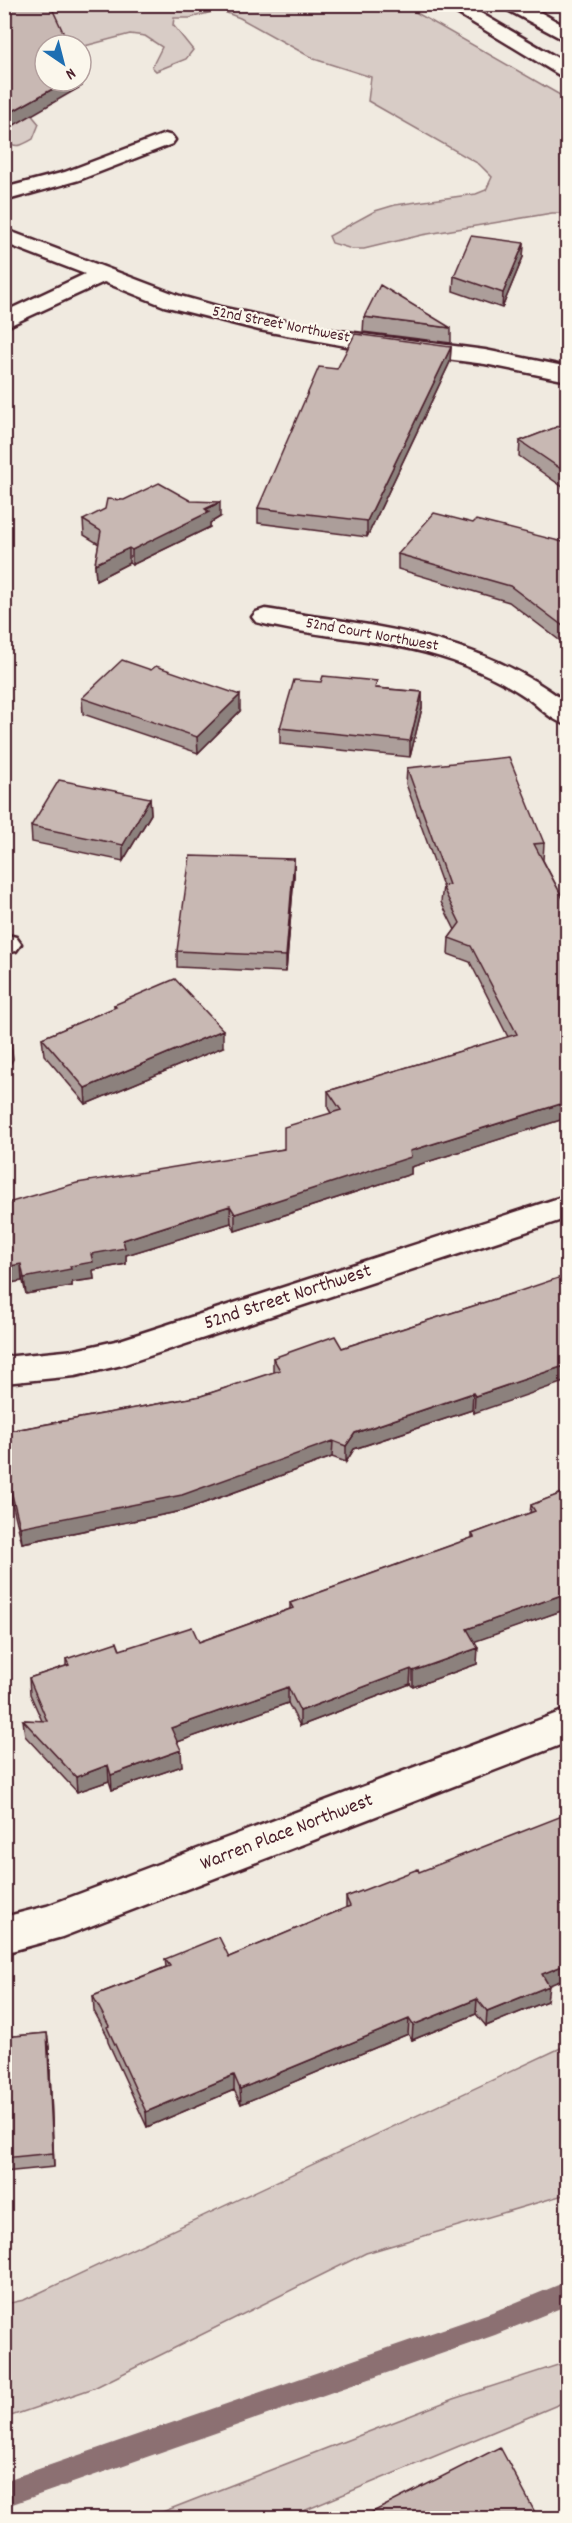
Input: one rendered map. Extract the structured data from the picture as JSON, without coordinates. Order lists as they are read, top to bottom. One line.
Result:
{"streets":{"street":["52nd Street Northwest","52nd Court Northwest","Warren Place Northwest"]},"north":"bottom right"}
